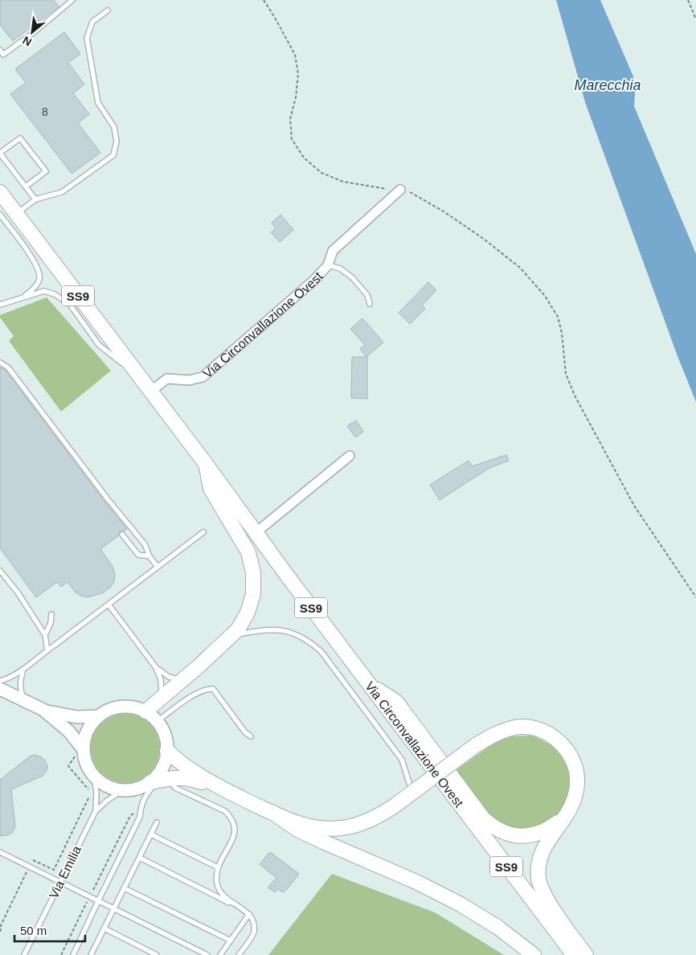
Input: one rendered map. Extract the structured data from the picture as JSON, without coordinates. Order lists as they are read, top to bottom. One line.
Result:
{"streets":{"main road":["SS9","Via Circonvallazione Ovest"],"lane":["Via Emilia"]},"water":["Marecchia"],"house_numbers":["8"],"scale_bar":"50 m","north":"bottom left"}
